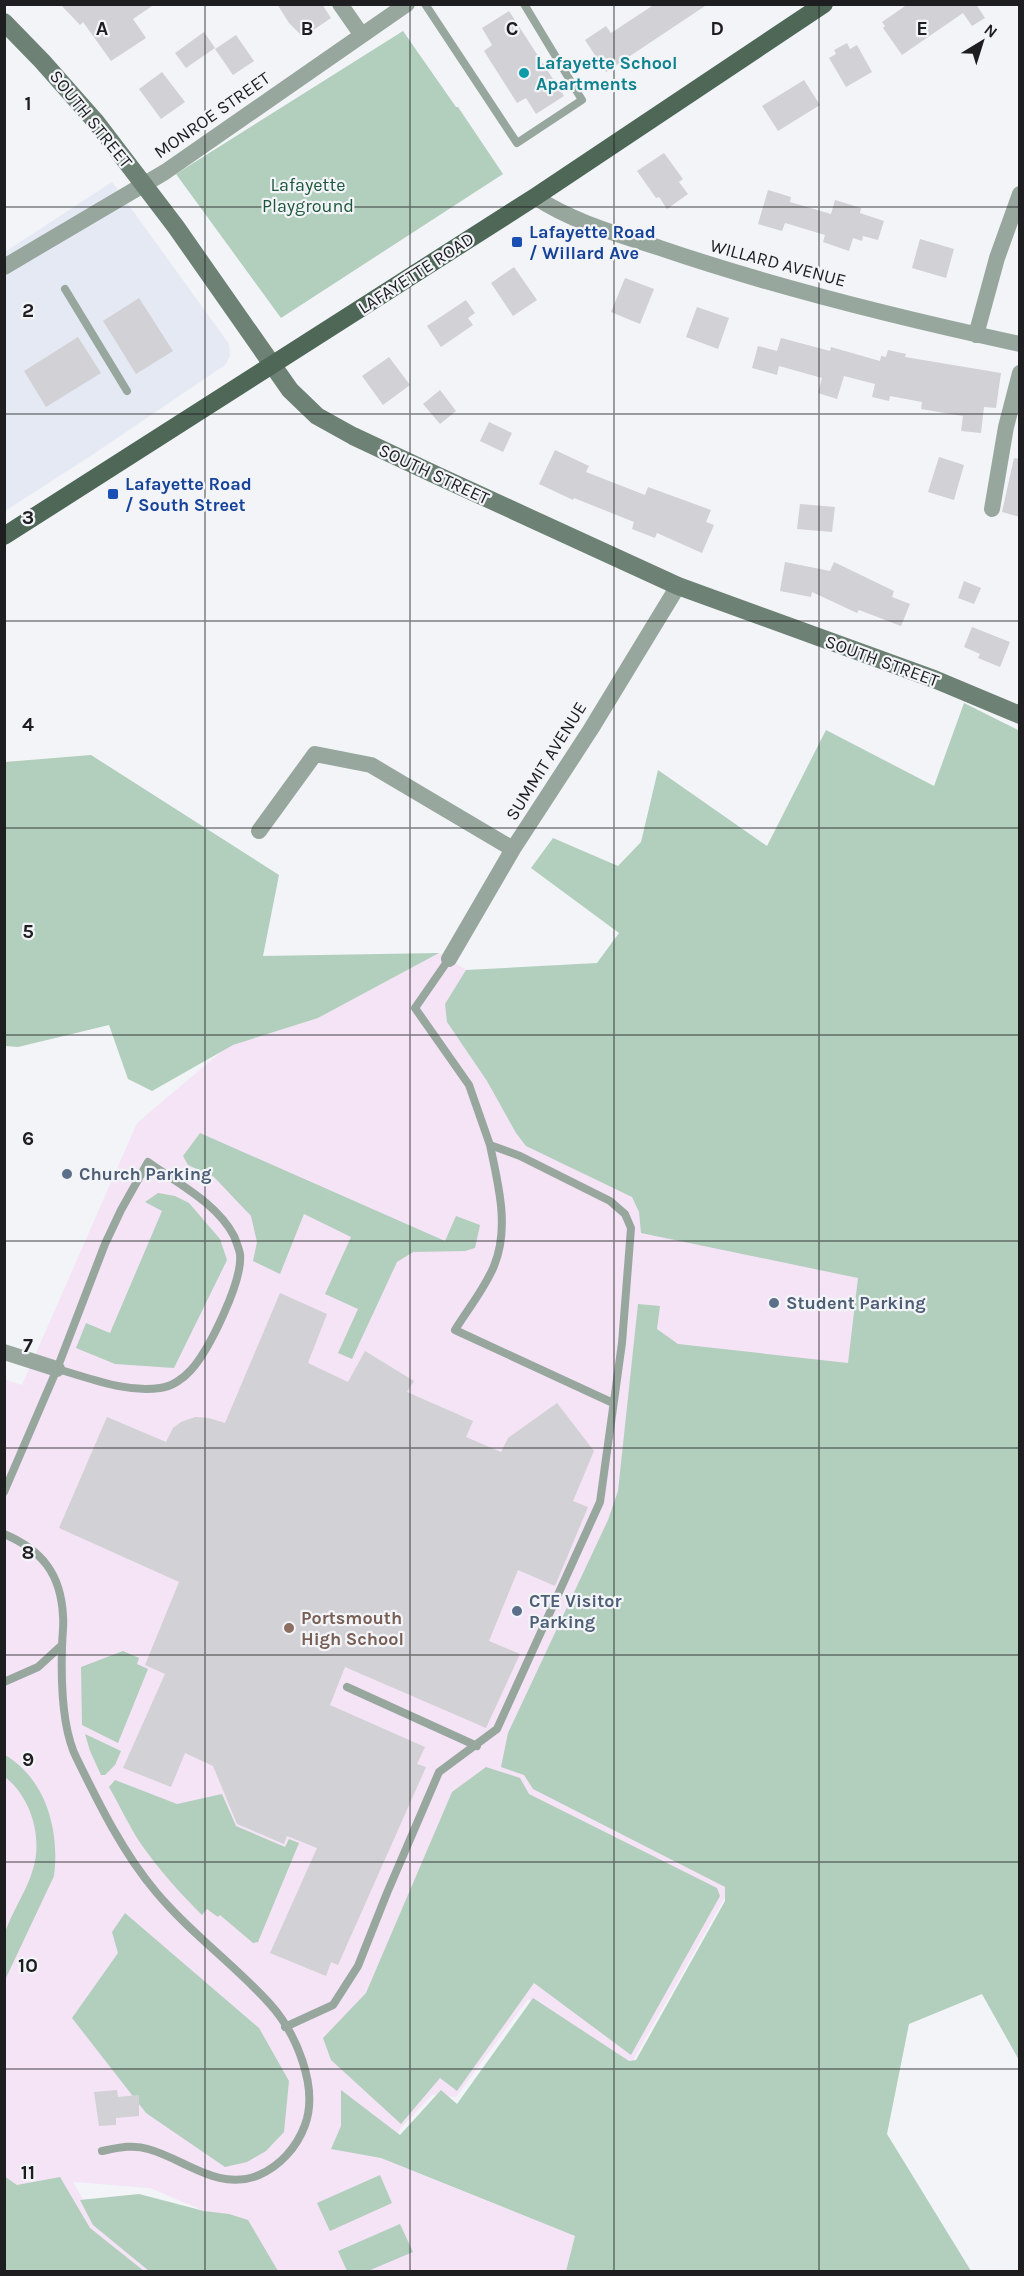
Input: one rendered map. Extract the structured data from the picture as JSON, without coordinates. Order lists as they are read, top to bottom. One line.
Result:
{"streets":{"main road":["LAFAYETTE ROAD"],"street":["MONROE STREET","SOUTH STREET","WILLARD AVENUE","SUMMIT AVENUE"]},"crossings":[["MONROE STREET","SOUTH STREET"],["SOUTH STREET","LAFAYETTE ROAD"],["SOUTH STREET","SUMMIT AVENUE"],["WILLARD AVENUE","LAFAYETTE ROAD"]],"parks":["Lafayette Playground"],"places":{"other":["Lafayette School Apartments","Church Parking","Student Parking","CTE Visitor Parking","Portsmouth High School"],"transit":["Lafayette Road / Willard Ave","Lafayette Road / South Street"]},"north":"top right","grid":{"columns":["A","B","C","D","E"],"rows":["1","2","3","4","5","6","7","8","9","10","11"]}}
